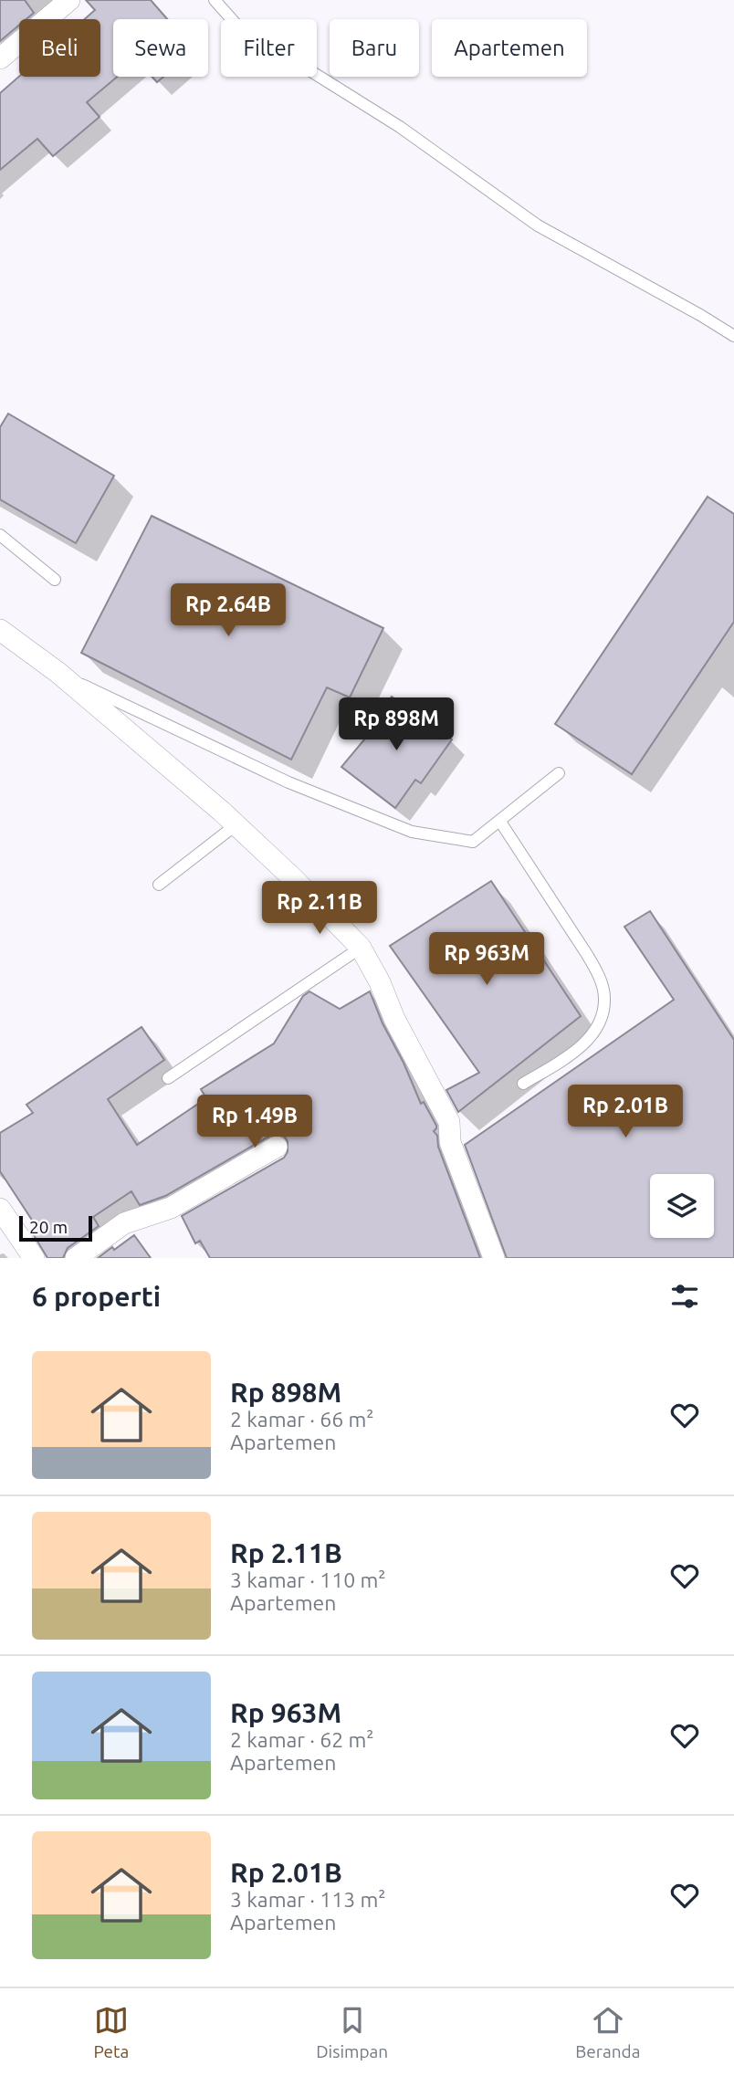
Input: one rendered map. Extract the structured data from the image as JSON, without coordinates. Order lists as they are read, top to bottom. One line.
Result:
{"scale_bar":"20 m","page":{"chip":["Beli","Sewa","Filter","Baru","Apartemen"],"price":["Rp 2.64B","Rp 898M","Rp 2.11B","Rp 963M","Rp 2.01B","Rp 1.49B"],"scale":"20 m","heading":"6 properti","list":[{"name":"Rp 898M","note":"2 kamar · 66 m² · Apartemen"},{"name":"Rp 2.11B","note":"3 kamar · 110 m² · Apartemen"},{"name":"Rp 963M","note":"2 kamar · 62 m² · Apartemen"},{"name":"Rp 2.01B","note":"3 kamar · 113 m² · Apartemen"}],"tabs":["Peta","Disimpan","Beranda"]}}
